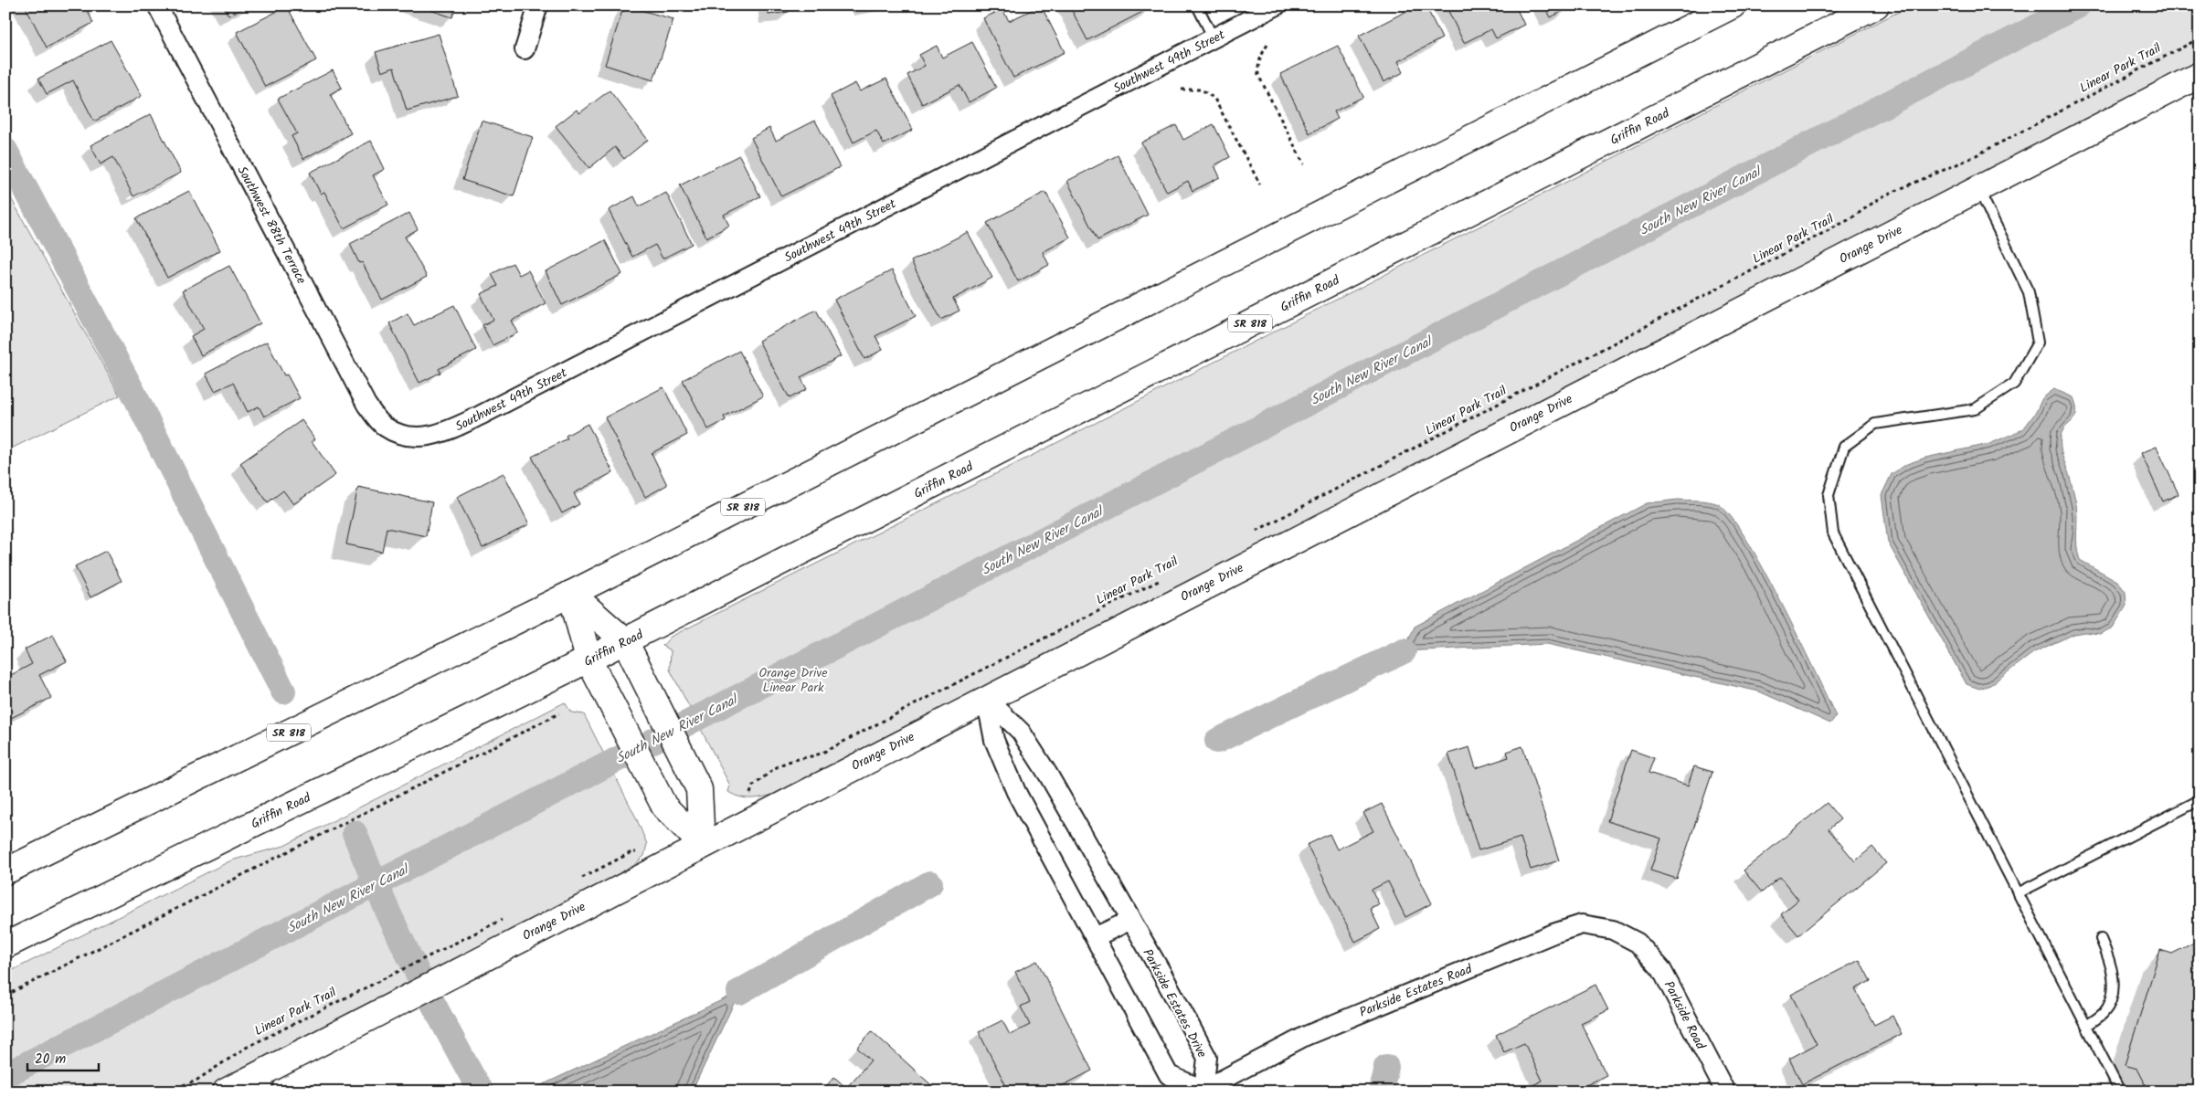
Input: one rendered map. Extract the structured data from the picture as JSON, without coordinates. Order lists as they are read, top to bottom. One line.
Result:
{"streets":{"main road":["Griffin Road","Orange Drive","SR 818"],"street":["Southwest 49th Street","Southwest 88th Terrace","Parkside Estates Road","Parkside Estates Drive","Parkside Road"],"path":["Linear Park Trail"]},"crossings":[["Southwest 49th Street","Southwest 88th Terrace"],["Orange Drive","Parkside Estates Drive"],["Parkside Estates Road","Parkside Estates Drive"],["Parkside Estates Road","Parkside Road"]],"water":["South New River Canal"],"parks":["Orange Drive Linear Park"],"scale_bar":"20 m"}
